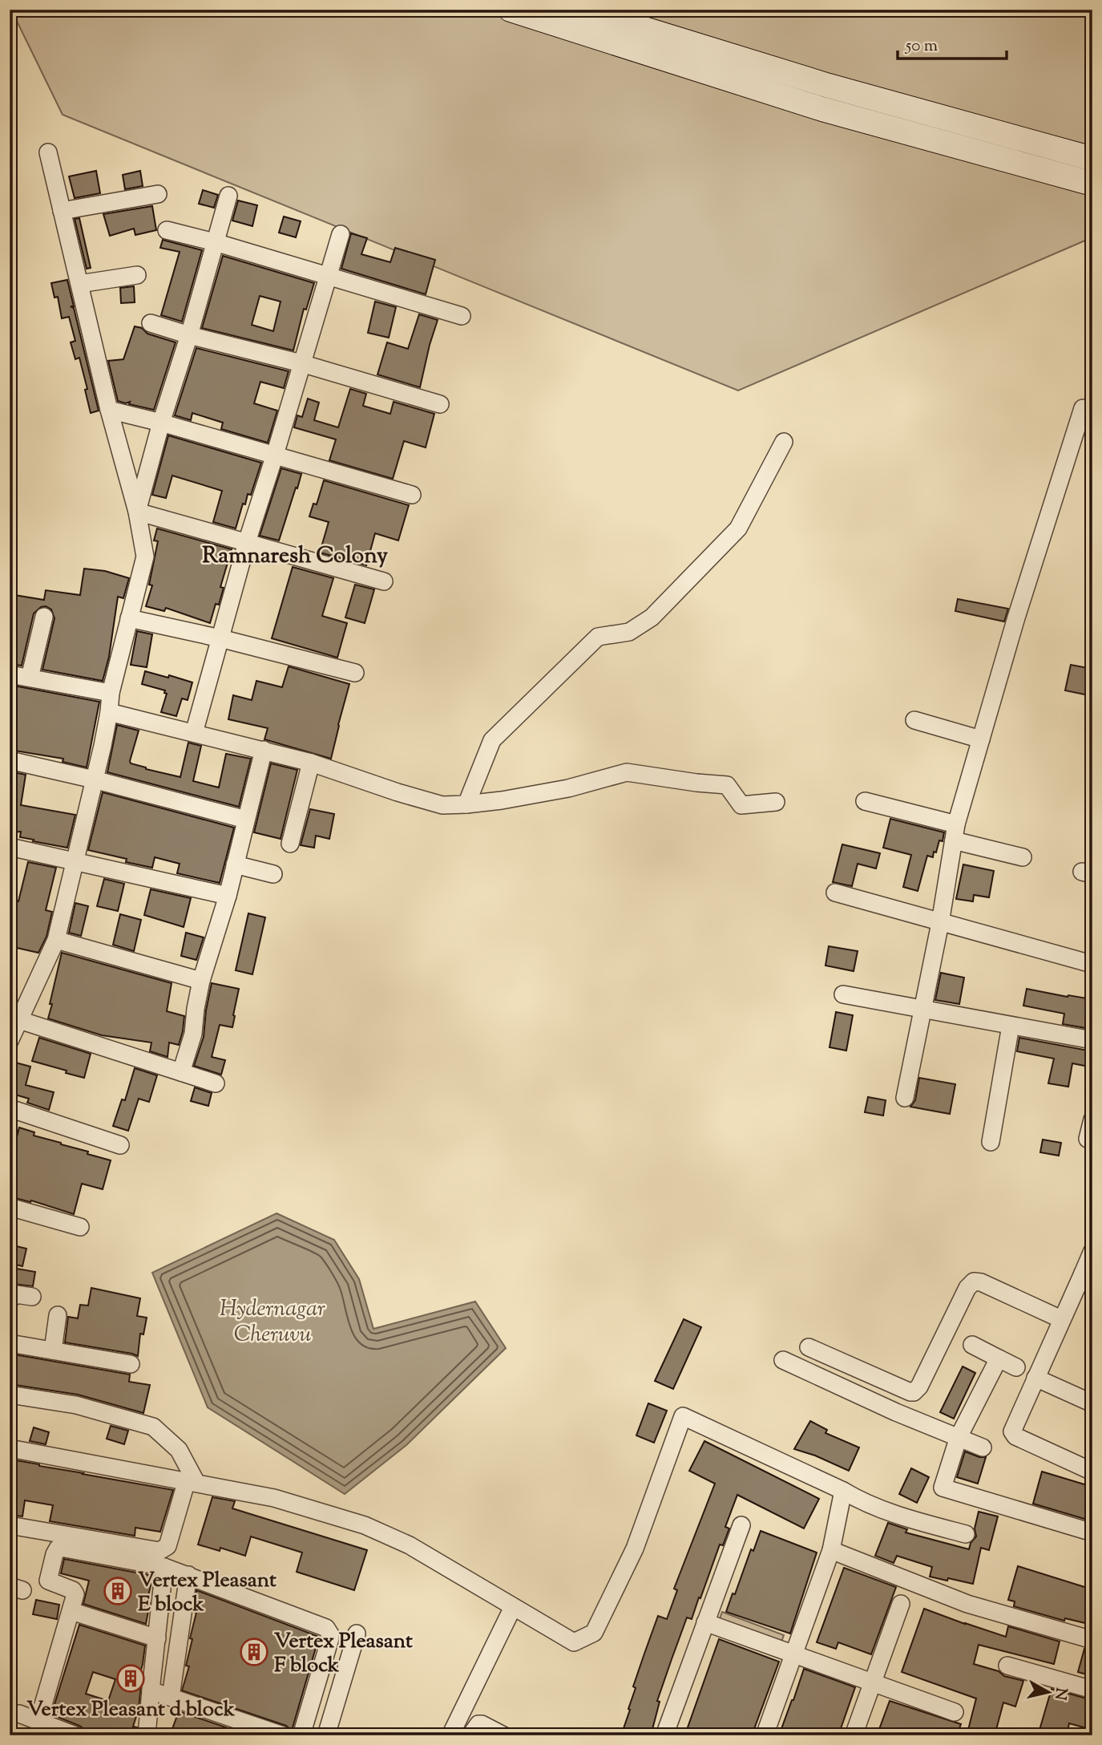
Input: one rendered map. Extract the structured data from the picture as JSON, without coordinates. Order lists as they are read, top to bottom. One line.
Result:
{"districts":["Ramnaresh Colony"],"water":["Hydernagar Cheruvu"],"places":{"building":["Vertex Pleasant E block","Vertex Pleasant F block","Vertex Pleasant d block"]},"scale_bar":"50 m","north":"right"}
